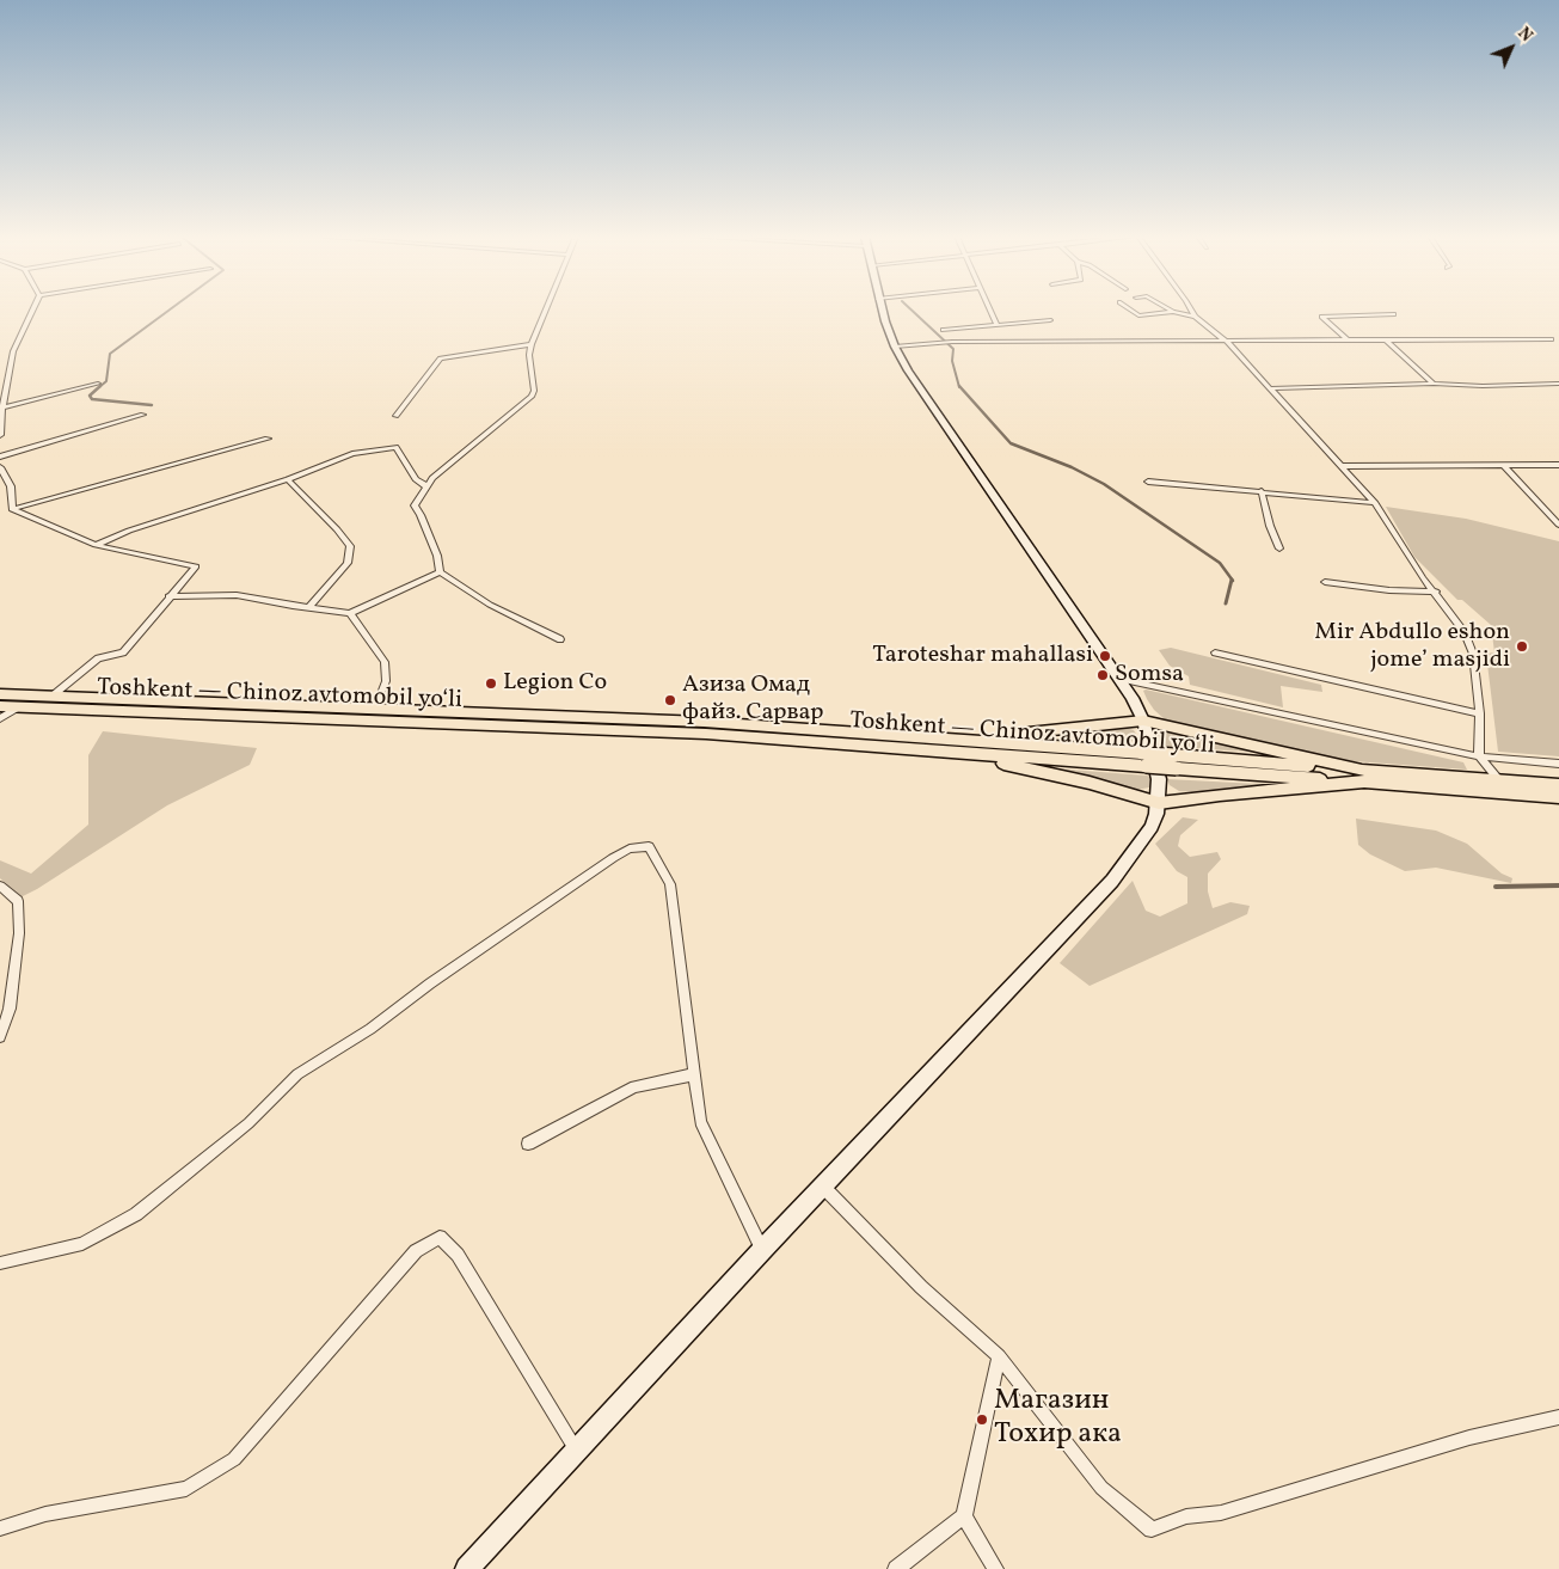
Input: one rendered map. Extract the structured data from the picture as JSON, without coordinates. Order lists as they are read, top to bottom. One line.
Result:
{"streets":{"highway":["Toshkent — Chinoz avtomobil yoʻli"]},"places":["Mir Abdullo eshon jome’ masjidi","Taroteshar mahallasi","Somsa","Legion Co","Азиза Омад файз. Сарвар","Магазин Тохир ака"],"north":"top right"}
